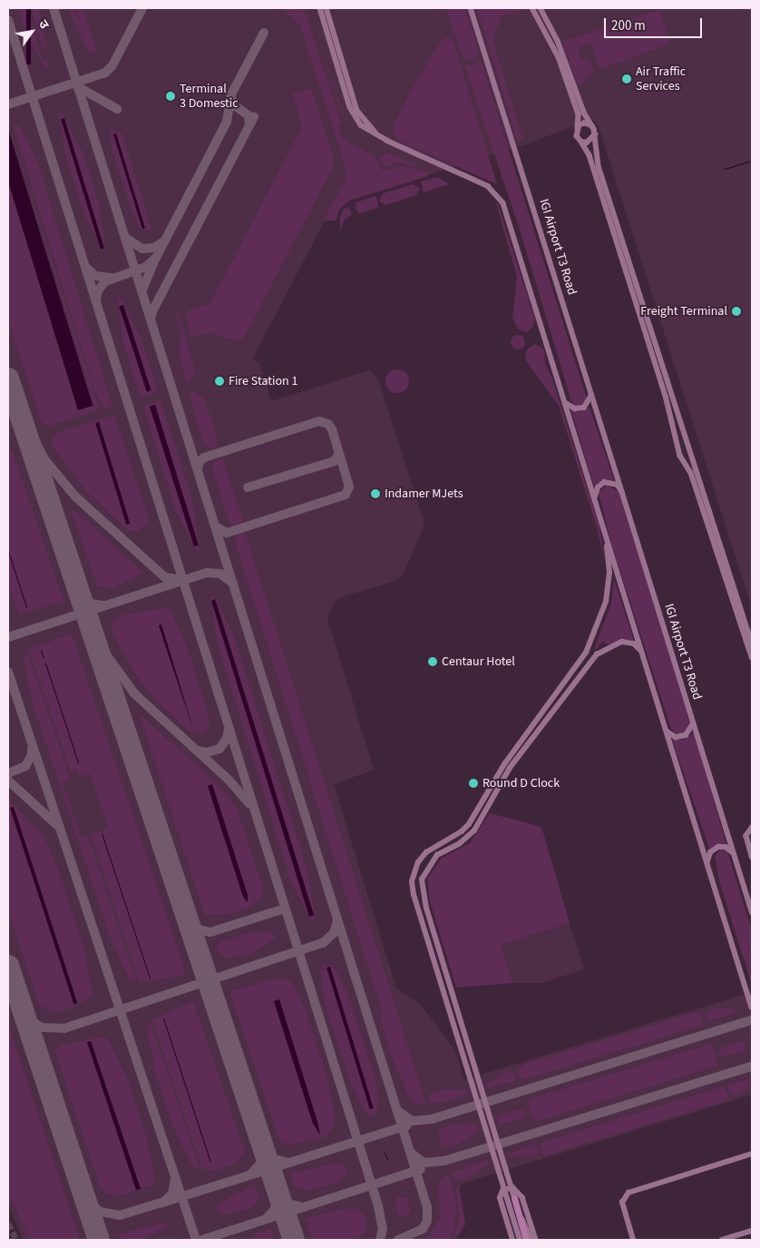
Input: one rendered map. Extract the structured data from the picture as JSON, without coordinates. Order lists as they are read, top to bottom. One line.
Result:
{"streets":{"main road":["IGI Airport T3 Road"]},"places":["Air Traffic Services","Terminal 3 Domestic","Freight Terminal","Fire Station 1","Indamer MJets","Centaur Hotel","Round D Clock"],"scale_bar":"200 m","north":"top right"}
